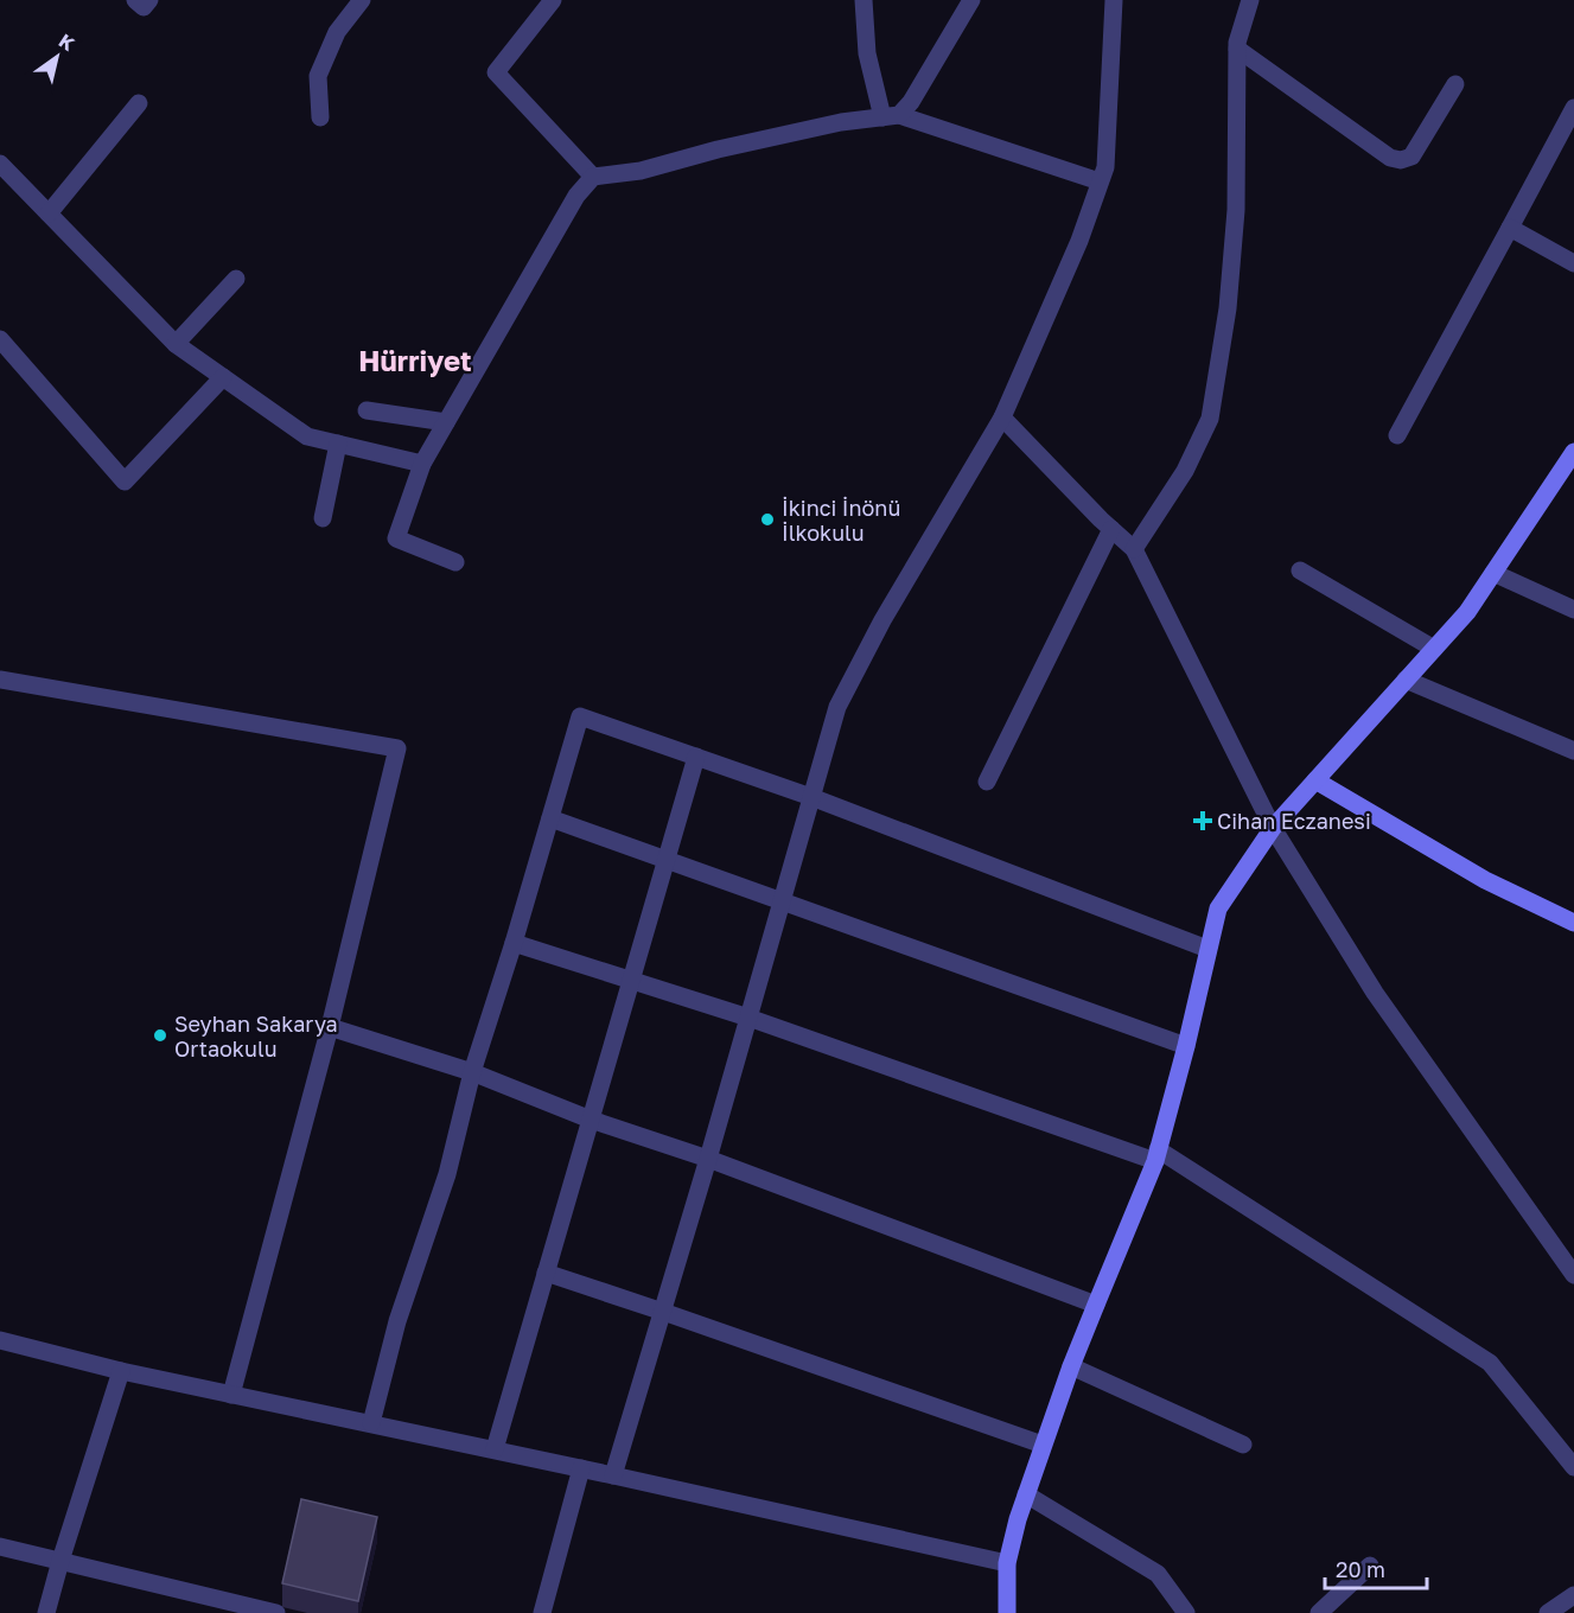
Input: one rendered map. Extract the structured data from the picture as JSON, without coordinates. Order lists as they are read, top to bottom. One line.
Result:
{"districts":["Hürriyet"],"places":{"other":["İkinci İnönü İlkokulu","Seyhan Sakarya Ortaokulu"],"health":["Cihan Eczanesi"]},"scale_bar":"20 m","north":"top right"}
